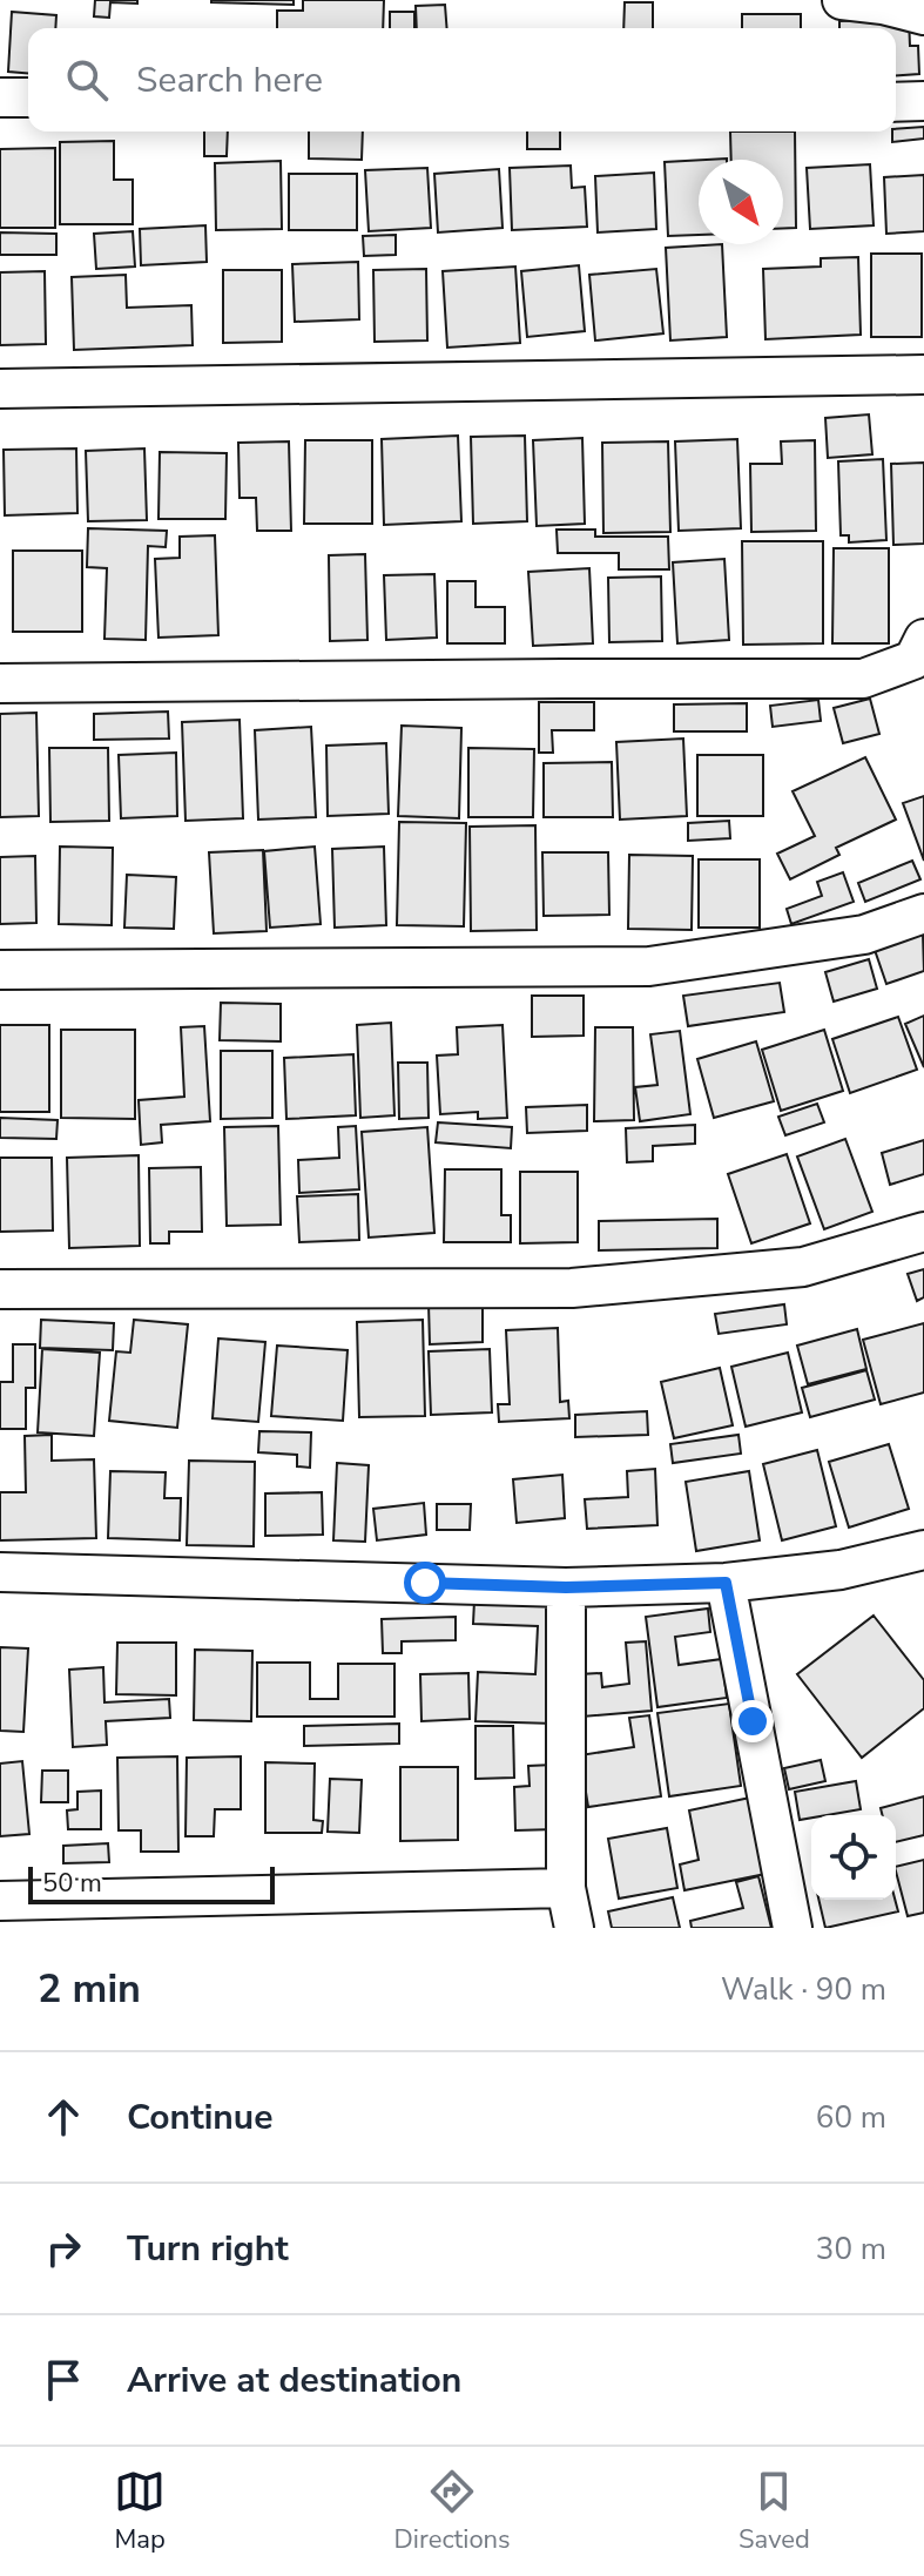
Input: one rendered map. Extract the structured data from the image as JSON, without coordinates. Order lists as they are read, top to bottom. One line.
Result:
{"scale_bar":"50 m","north":"bottom right","page":{"search":"Search here","scale":"50 m","heading":["2 min","Walk · 90 m"],"list":[["Continue","60 m"],["Turn right","30 m"],"Arrive at destination"],"nav":["Map","Directions","Saved"]}}
